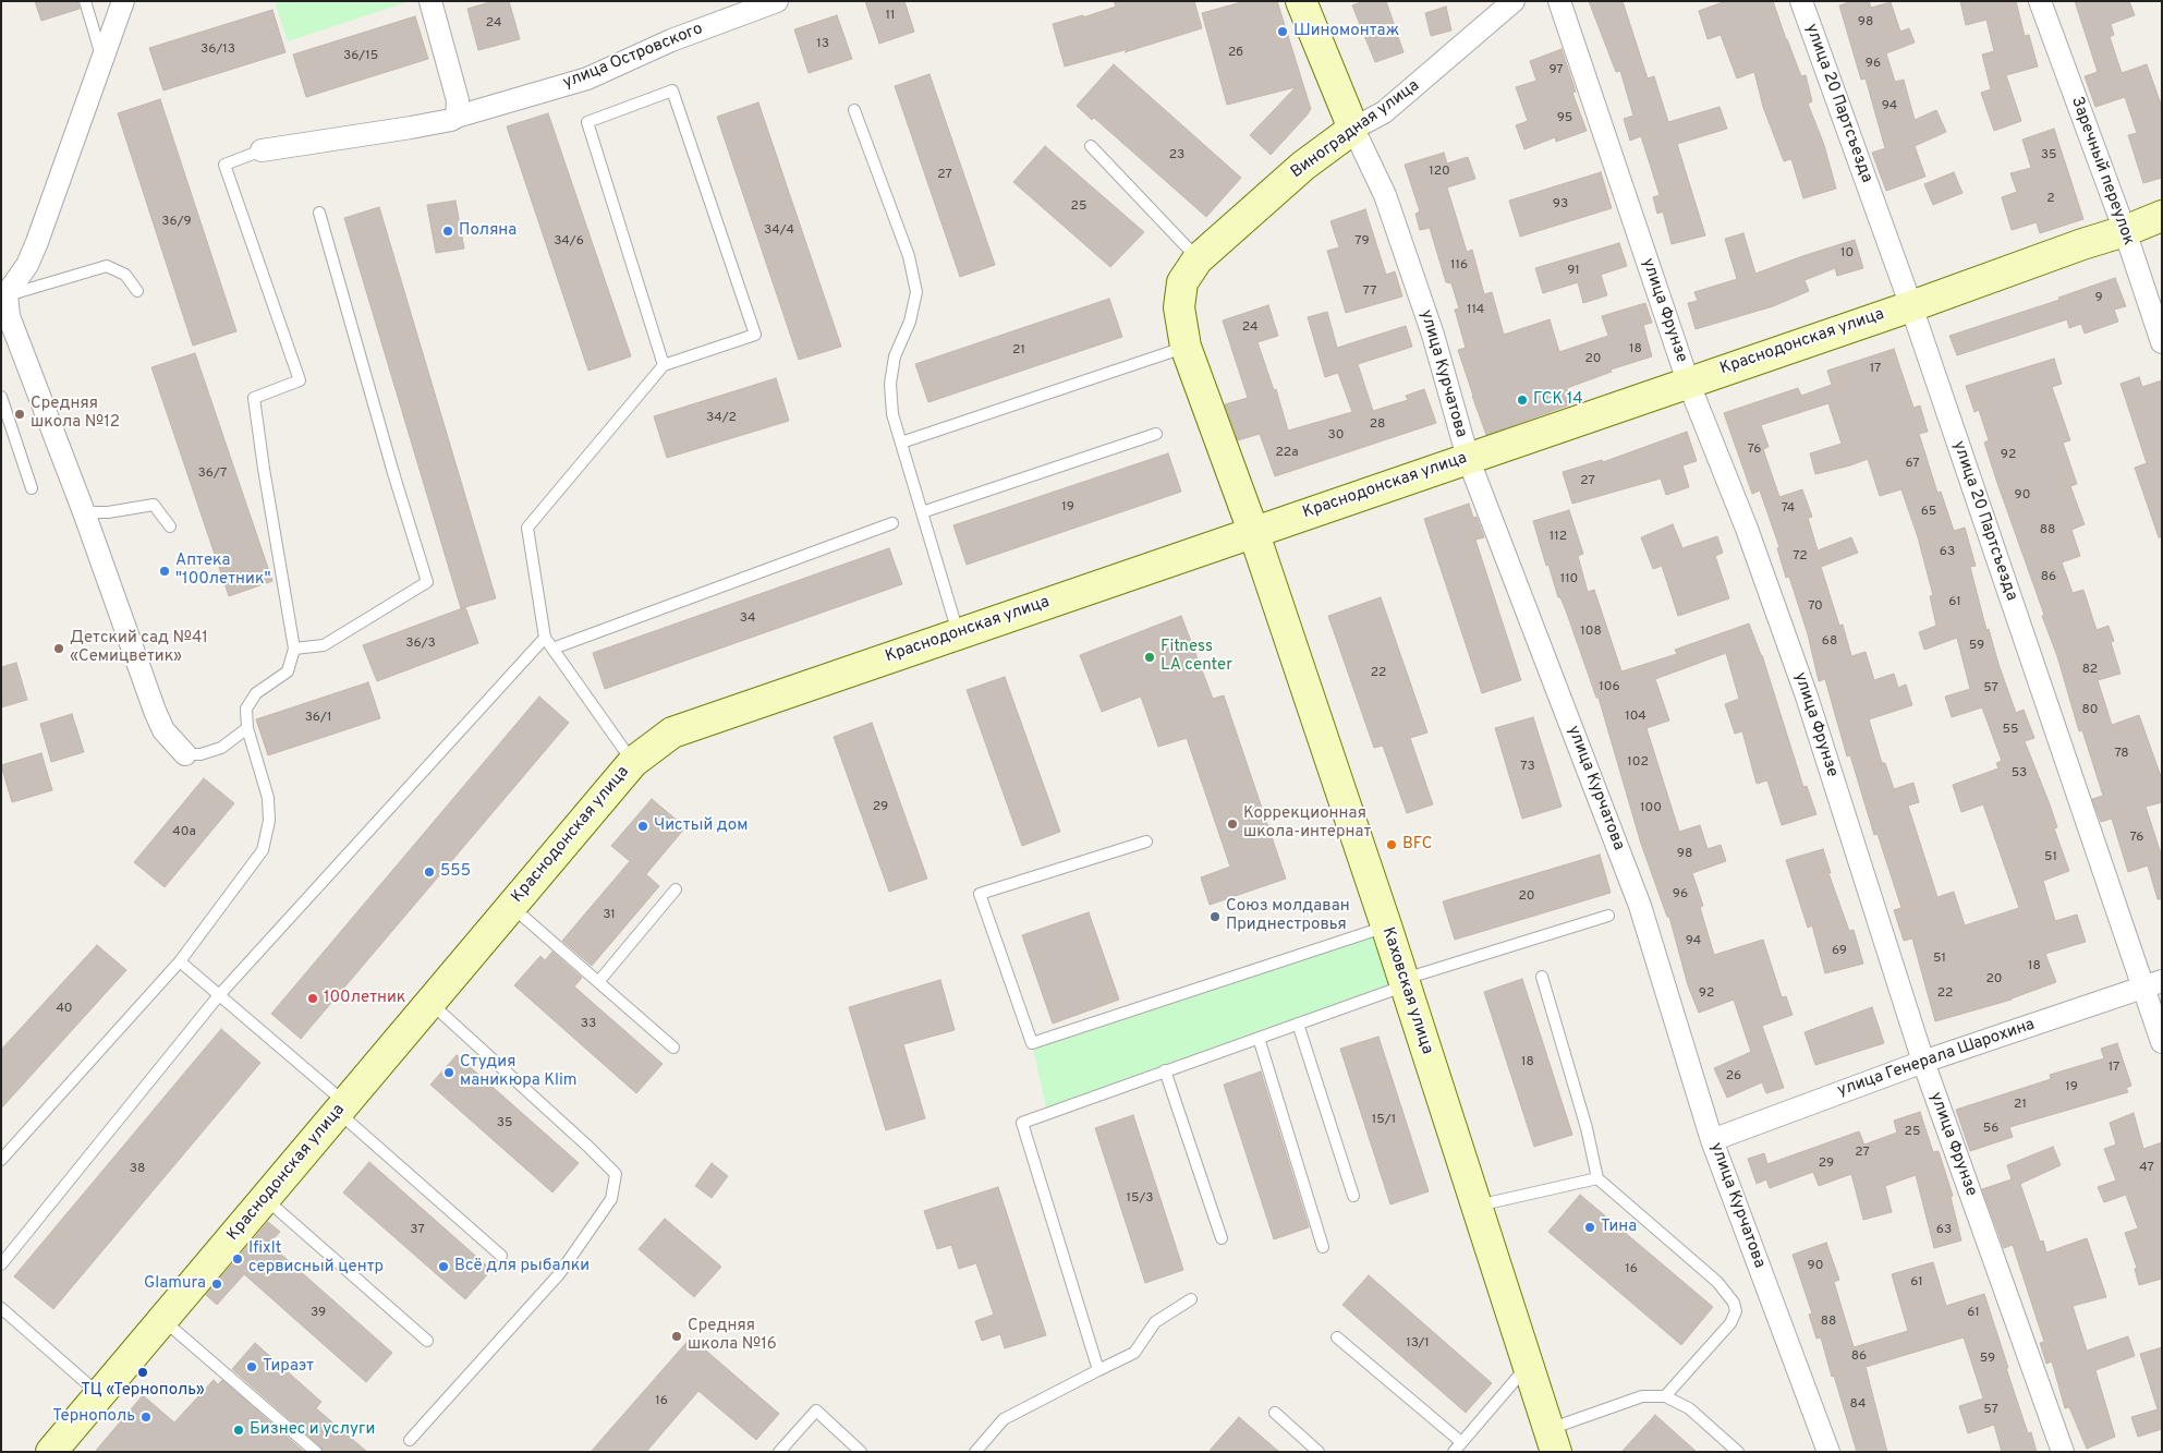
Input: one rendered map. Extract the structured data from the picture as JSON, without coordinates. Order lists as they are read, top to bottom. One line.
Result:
{"streets":{"street":["улица Островского","улица 20 Партсъезда","Виноградная улица","Заречный переулок","улица Фрунзе","Краснодонская улица","улица Курчатова","Каховская улица","улица Генерала Шарохина"]},"crossings":[["улица 20 Партсъезда","Краснодонская улица"],["улица 20 Партсъезда","улица Генерала Шарохина"],["Виноградная улица","улица Курчатова"],["Виноградная улица","Каховская улица"],["Заречный переулок","Краснодонская улица"],["улица Фрунзе","Краснодонская улица"],["улица Фрунзе","улица Генерала Шарохина"],["Краснодонская улица","улица Курчатова"],["Краснодонская улица","Каховская улица"],["улица Курчатова","улица Генерала Шарохина"]],"places":["Шиномонтаж","Поляна","ГСК 14","Средняя школа №12","Аптека \"100летник\"","Детский сад №41 «Семицветик»","Fitness LA center","Коррекционная школа-интернат","Чистый дом","BFC","555","Союз молдаван Приднестровья","100летник","Студия маникюра Klim","Тина","Ifixlt сервисный центр","Всё для рыбалки","Glamura","Средняя школа №16","Тираэт","ТЦ «Тернополь»","Тернополь","Бизнес и услуги"],"house_numbers":["11","98","24","13","36/13","2б","36/15","96","97","94","95","23","35","120","27","2","93","25","36/9","34/4","34/6","79","10","116","91","77","9","114","24","18","21","20","17","34/2","28","30","76","22а","92","67","36/7","27","90","19","74","65","88","112","63","72","86","110","61","70","34","108","68","36/3","59","82","22","106","57","80","104","36/1","55","78","102","73","53","29","100","40а","76","98","51","96","20","31","94","69","51","18","20","92","22","40","33","18","17","26","19","21","15/1","35","56","25","27","29","47","38","15/3","37","63","90","16","61","39","61","88","13/1","86","59","16","84","57"]}
